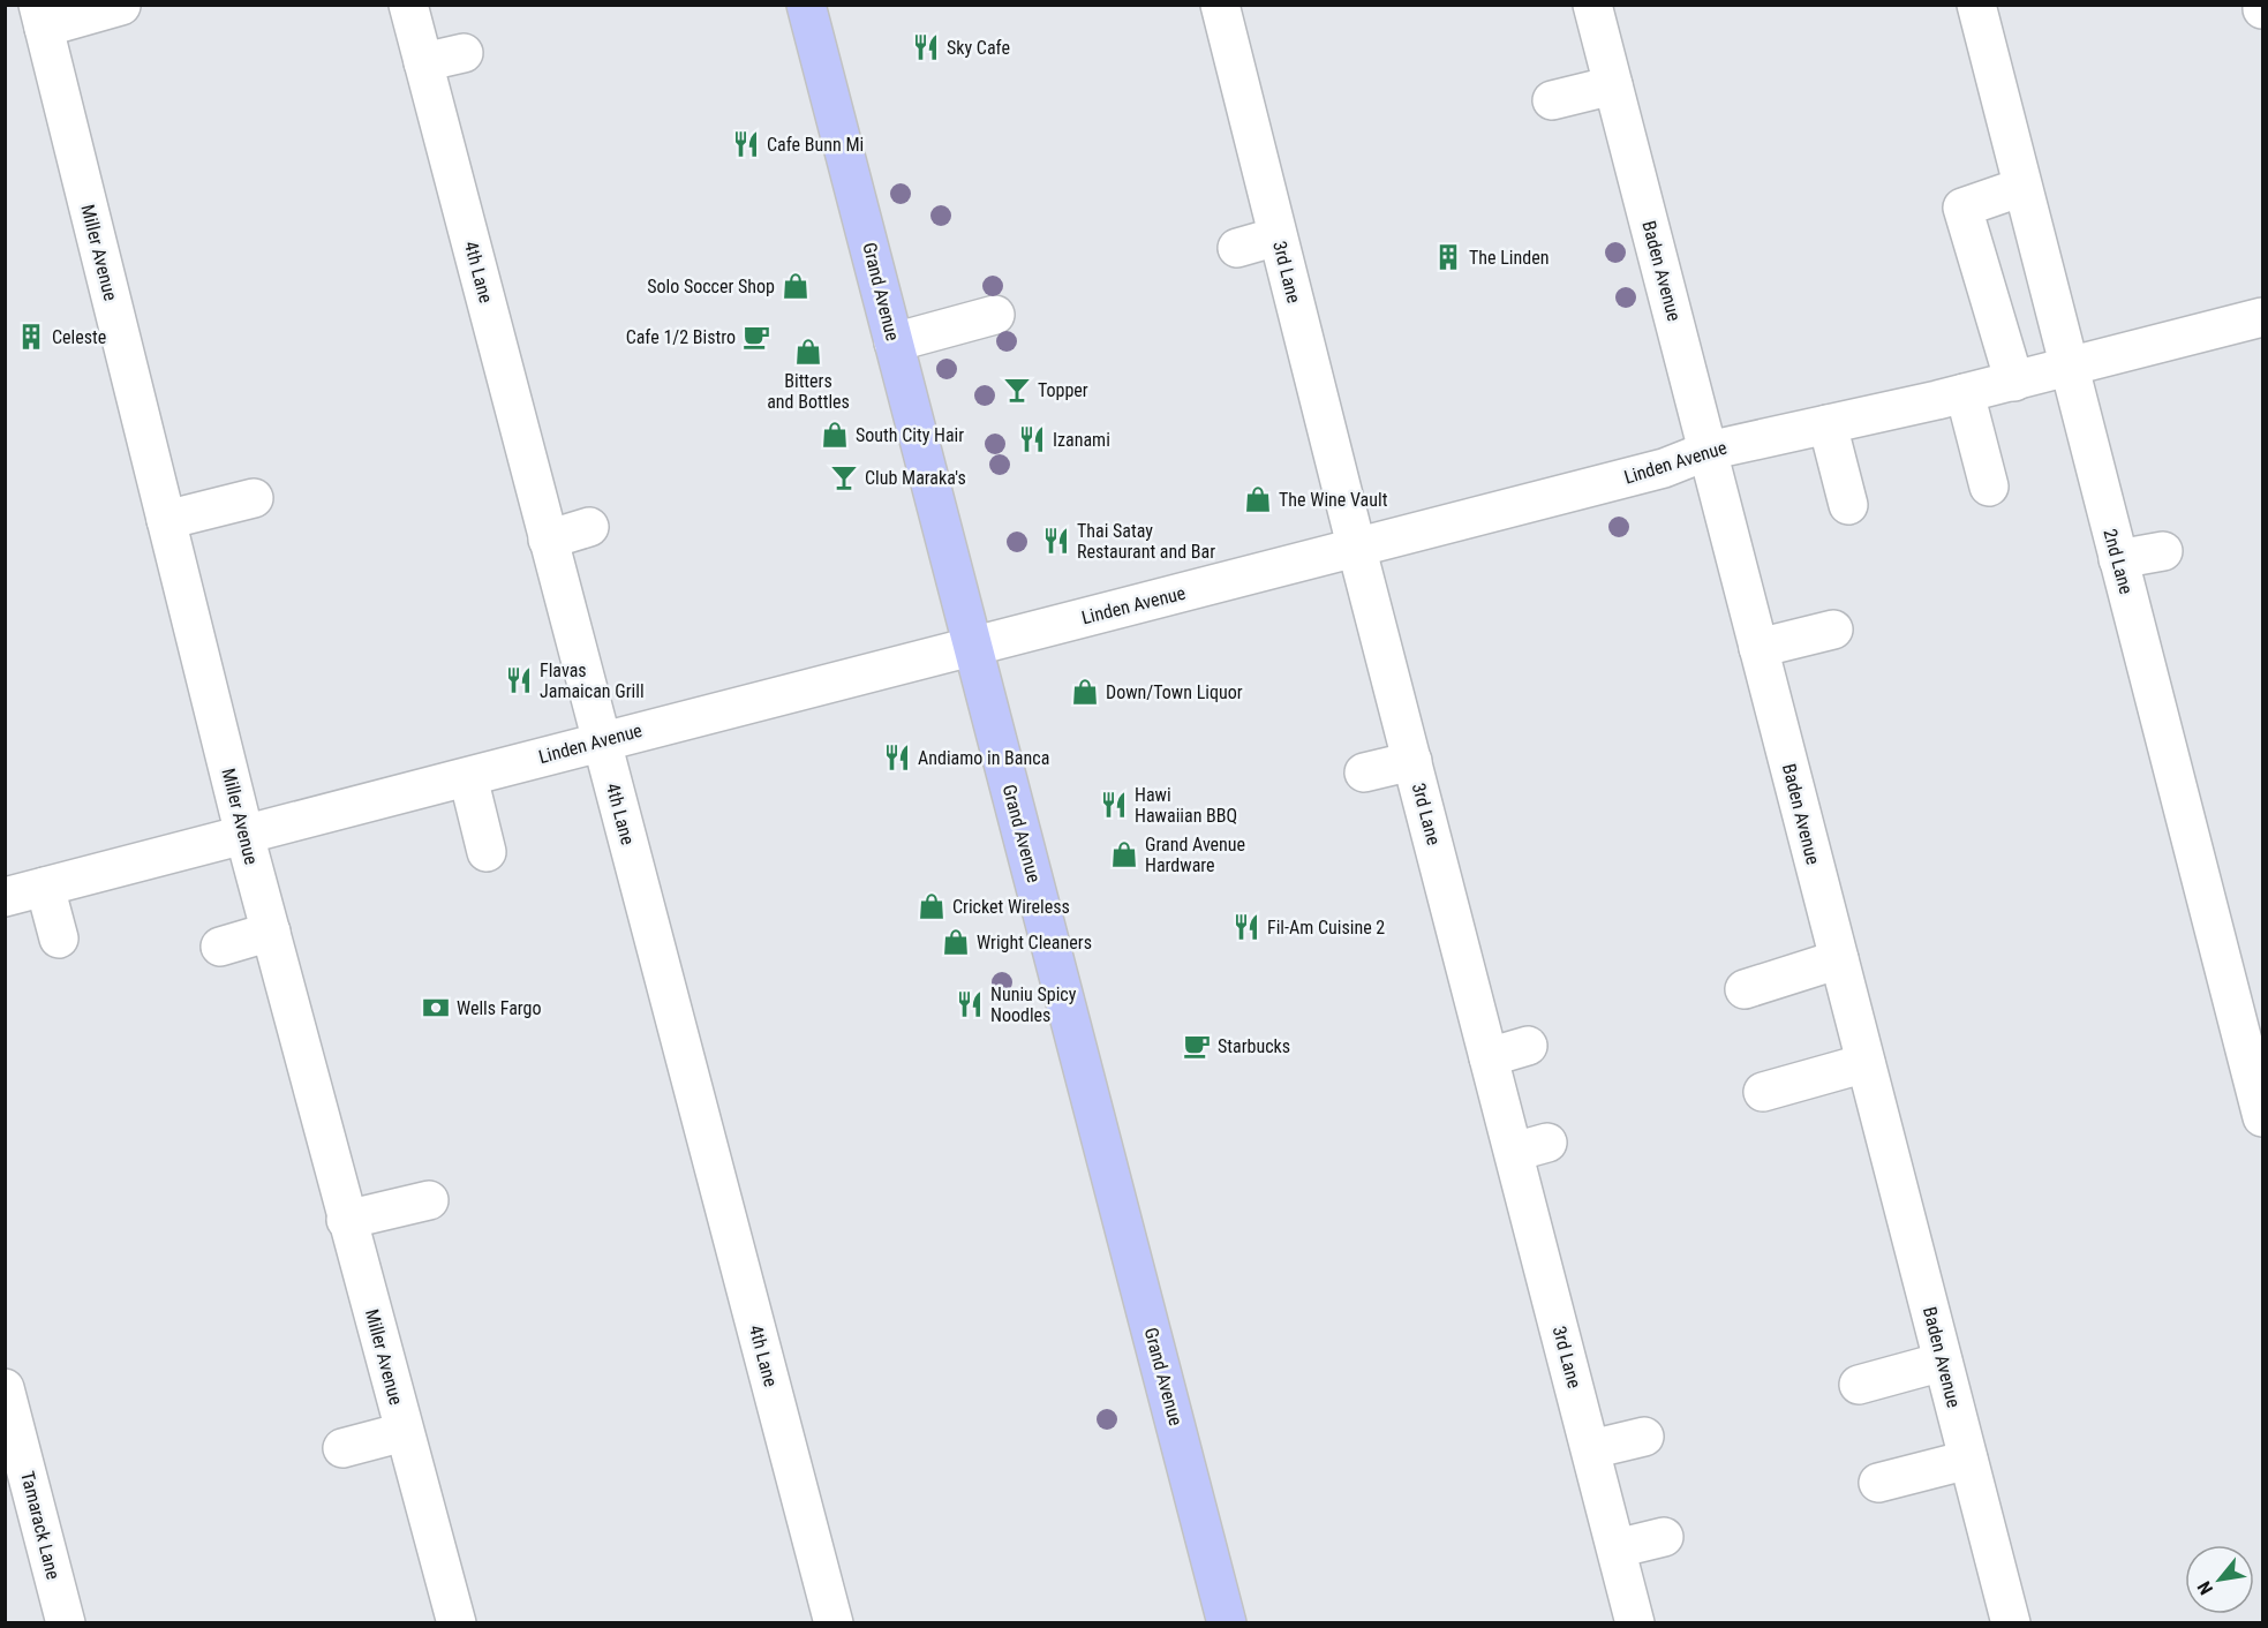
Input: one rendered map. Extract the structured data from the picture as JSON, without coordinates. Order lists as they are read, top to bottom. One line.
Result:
{"streets":{"main road":["Grand Avenue"],"street":["Miller Avenue","Baden Avenue","4th Lane","3rd Lane","Linden Avenue","2nd Lane","Tamarack Lane"]},"crossings":[["Miller Avenue","Linden Avenue"],["Baden Avenue","Linden Avenue"],["4th Lane","Linden Avenue"],["3rd Lane","Linden Avenue"],["Grand Avenue","Linden Avenue"],["Linden Avenue","2nd Lane"]],"places":{"restaurant":["Sky Cafe","Cafe Bunn Mi","Izanami","Thai Satay Restaurant and Bar","Flavas Jamaican Grill","Andiamo in Banca","Hawi Hawaiian BBQ","Fil-Am Cuisine 2","Nuniu Spicy Noodles"],"building":["The Linden","Celeste"],"shop":["Solo Soccer Shop","Bitters and Bottles","South City Hair","The Wine Vault","Down/Town Liquor","Grand Avenue Hardware","Cricket Wireless","Wright Cleaners"],"cafe":["Cafe 1/2 Bistro","Starbucks"],"bar":["Topper","Club Maraka's"],"bank":["Wells Fargo"]},"north":"bottom left"}
